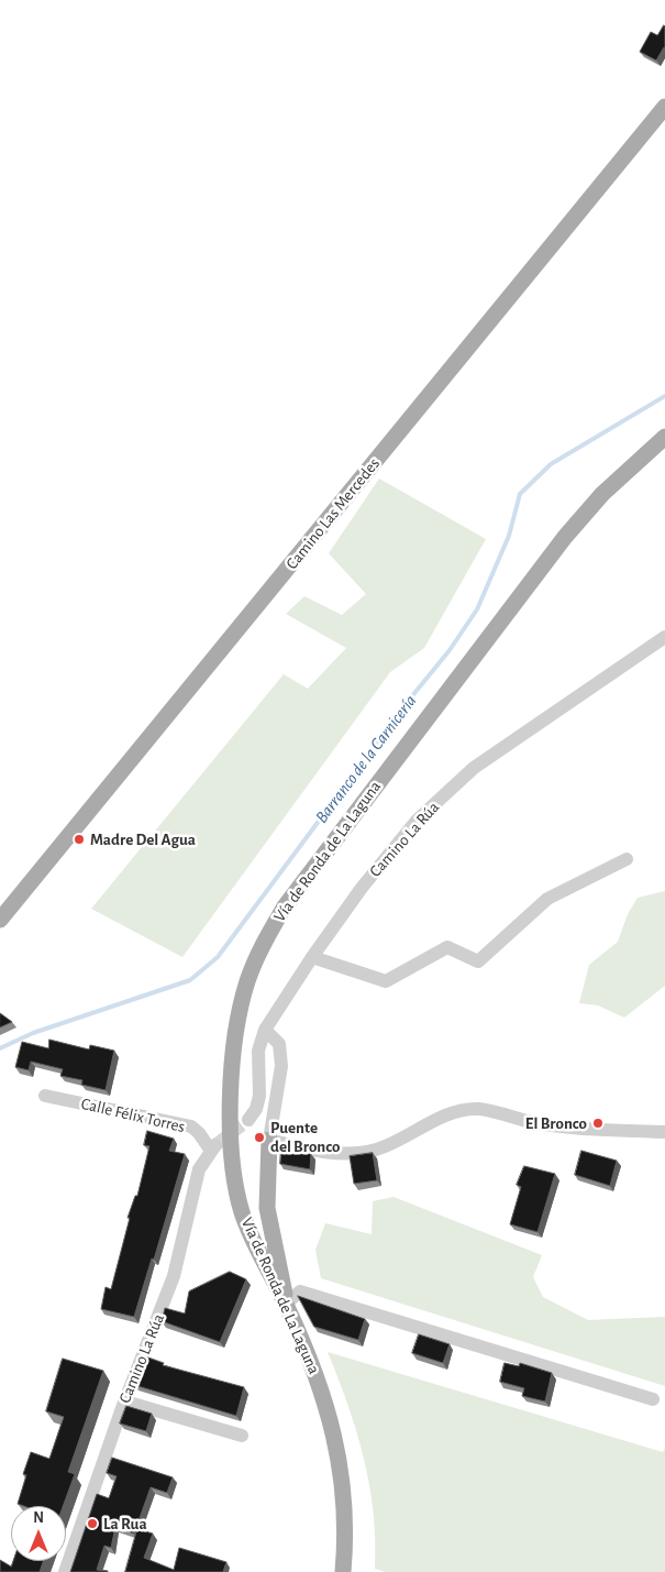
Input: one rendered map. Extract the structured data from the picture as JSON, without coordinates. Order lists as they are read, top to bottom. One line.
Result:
{"streets":{"main road":["Camino Las Mercedes","Vía de Ronda de La Laguna"],"street":["Camino La Rúa","Calle Félix Torres"]},"crossings":[["Camino La Rúa","Calle Félix Torres"]],"water":["Barranco de la Carnicería"],"places":["Madre Del Agua","El Bronco","Puente del Bronco","La Rua"],"north":"top"}
